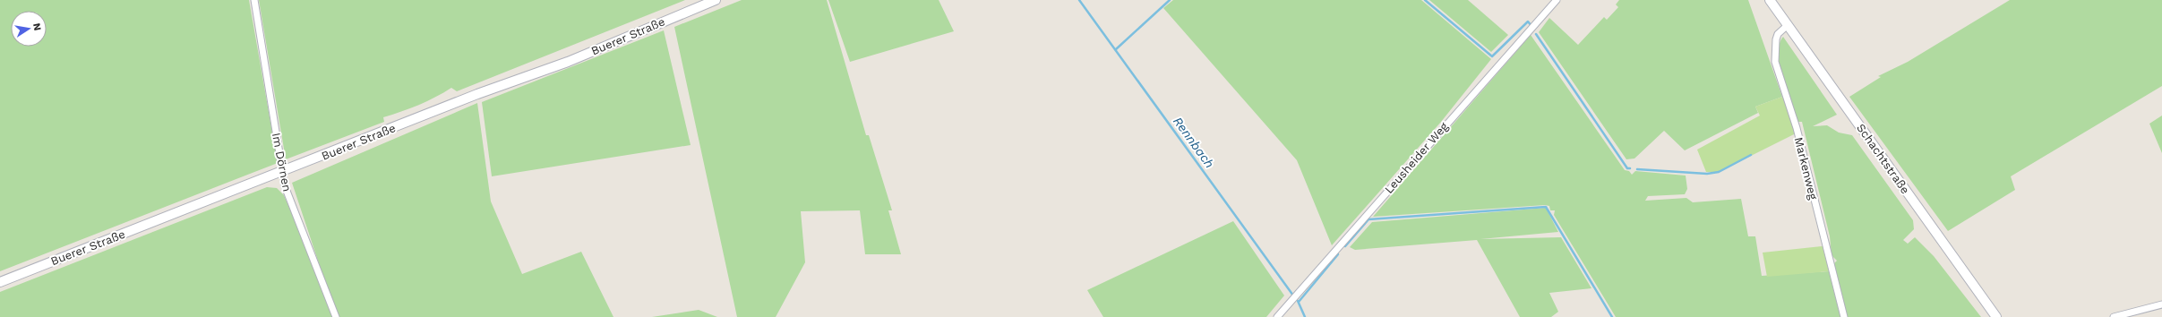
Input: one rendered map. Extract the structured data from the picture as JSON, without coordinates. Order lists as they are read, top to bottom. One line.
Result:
{"streets":{"main road":["Buerer Straße","Schachtstraße"],"street":["Leusheider Weg","Im Dörnen","Markenweg"]},"crossings":[["Buerer Straße","Im Dörnen"],["Schachtstraße","Markenweg"]],"water":["Rennbach"],"north":"right"}
